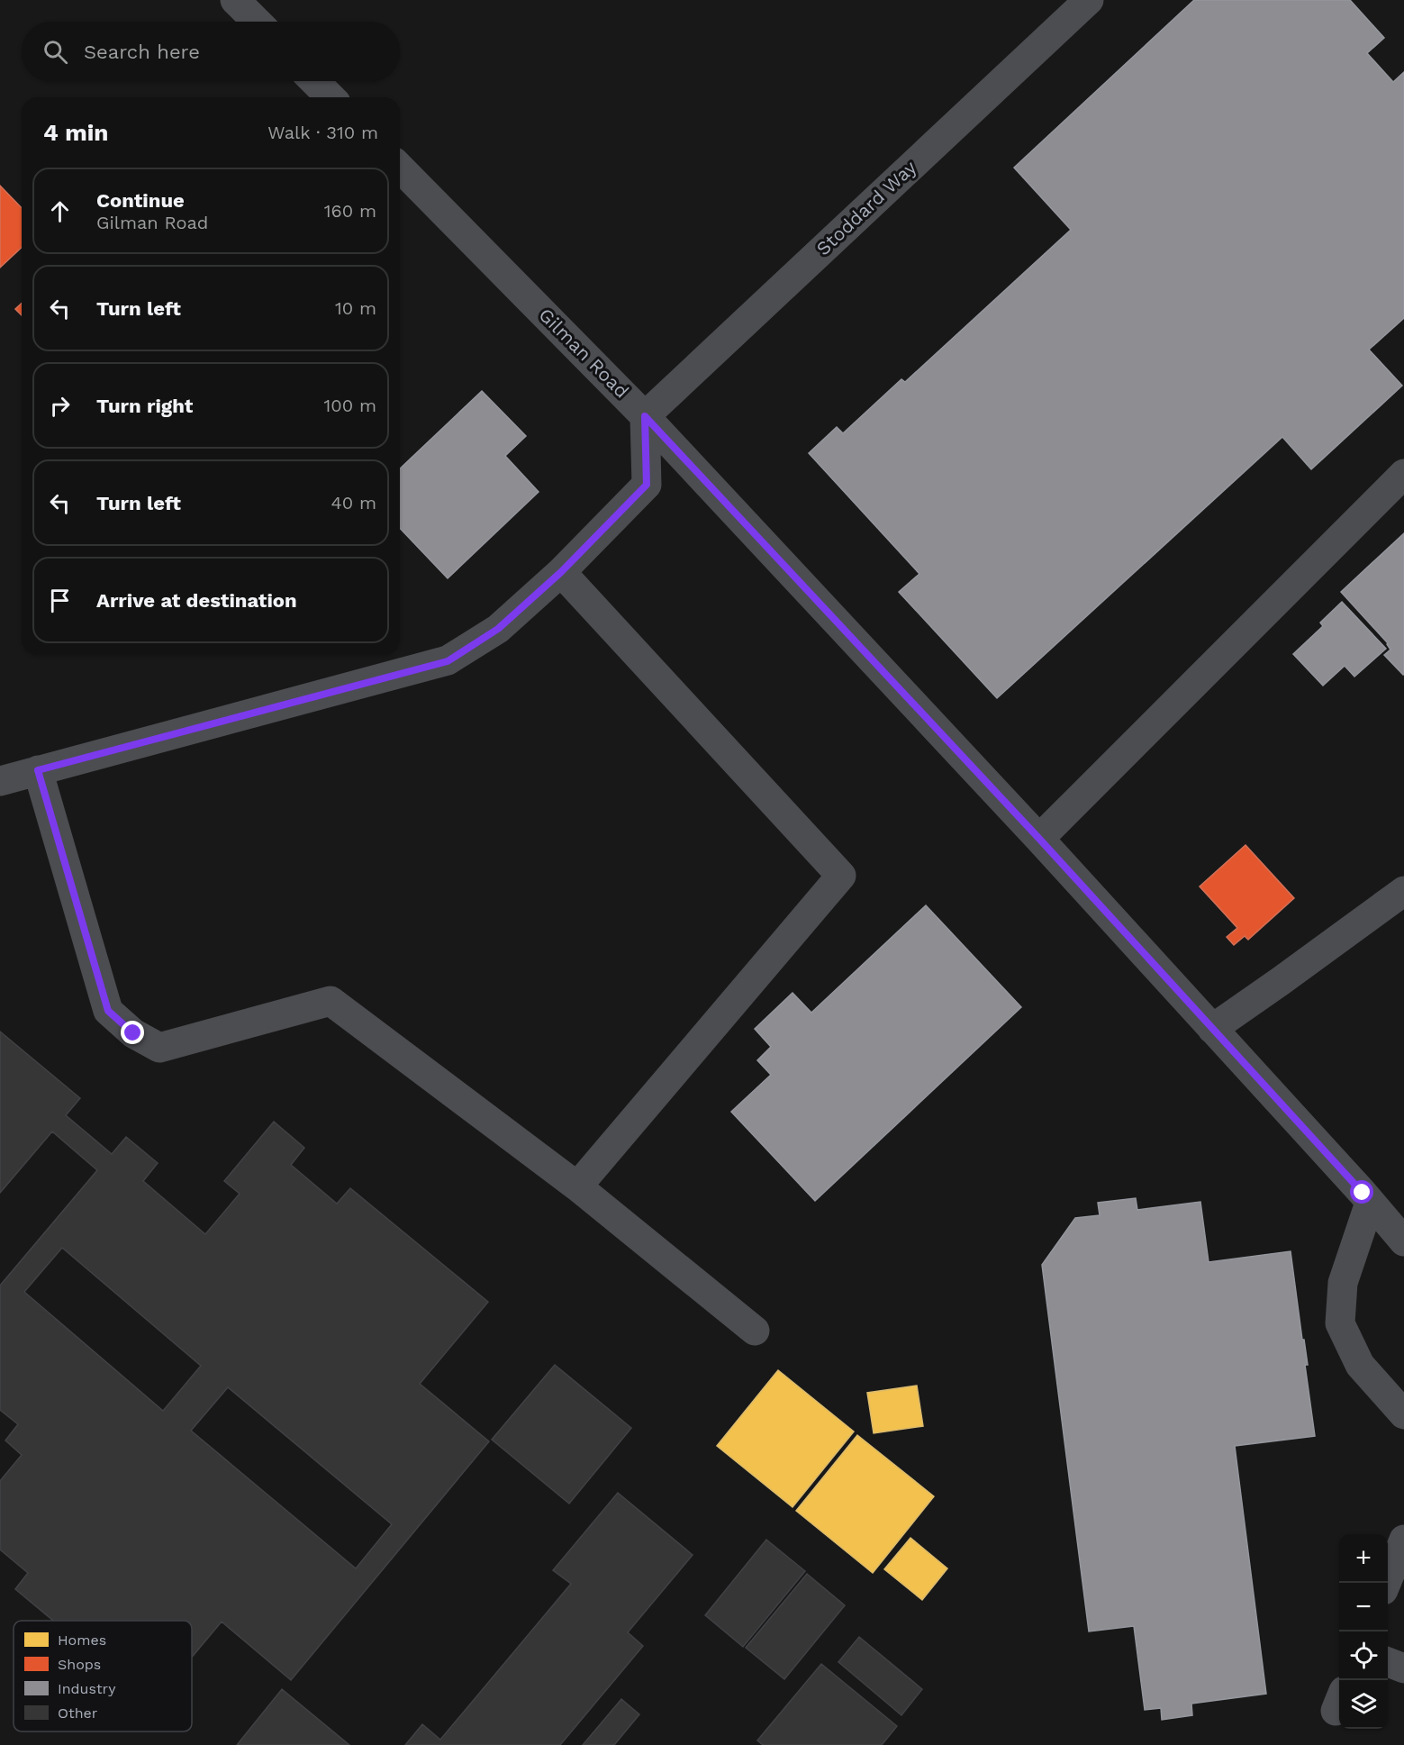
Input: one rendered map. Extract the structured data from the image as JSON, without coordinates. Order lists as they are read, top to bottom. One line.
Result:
{"streets":{"street":["Stoddard Way","Gilman Road"]},"crossings":[["Stoddard Way","Gilman Road"]],"legend":["Homes","Shops","Industry","Other"],"page":{"search":"Search here","heading":["4 min","Walk · 310 m"],"list":[["Continue","Gilman Road","160 m"],["Turn left","10 m"],["Turn right","100 m"],["Turn left","40 m"],"Arrive at destination"],"map_buttons":["+","−"]}}
